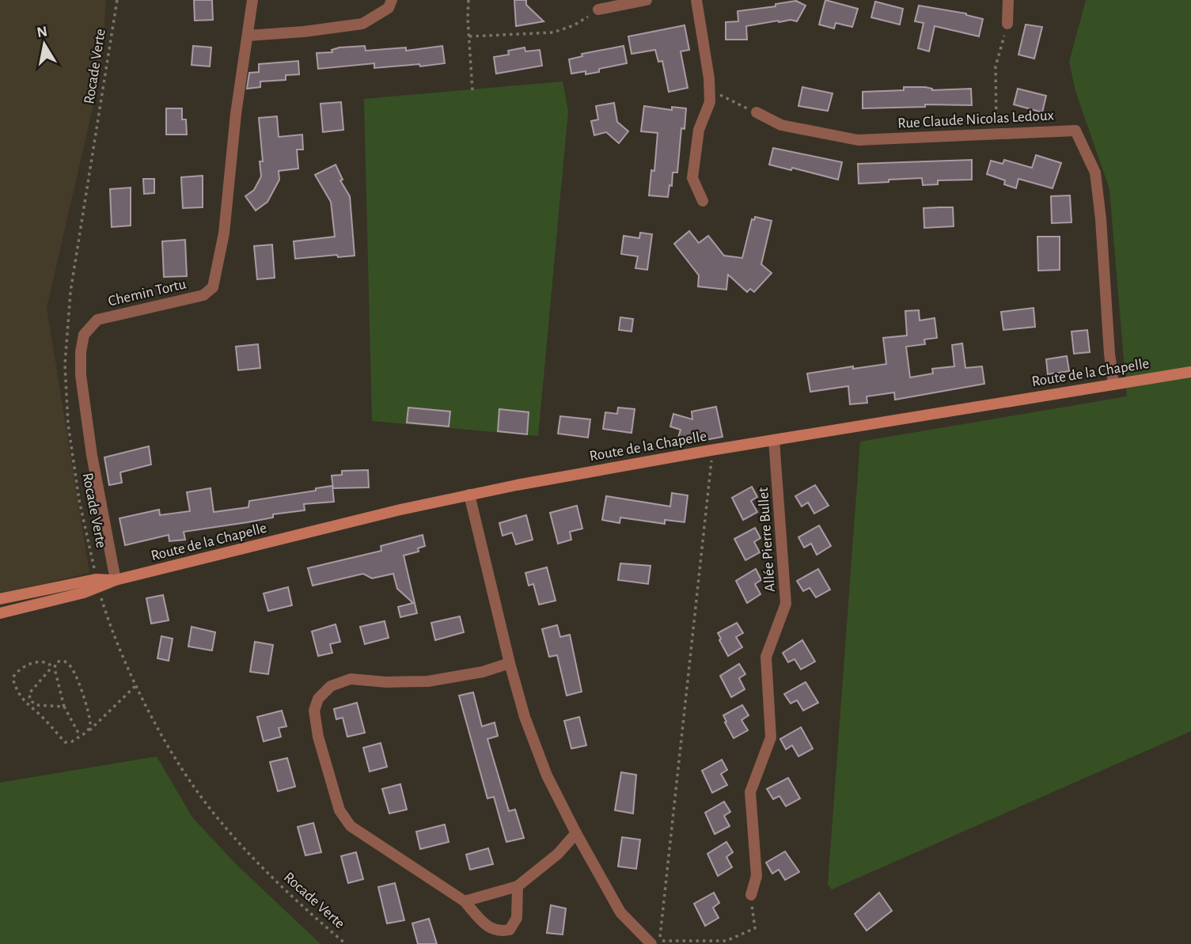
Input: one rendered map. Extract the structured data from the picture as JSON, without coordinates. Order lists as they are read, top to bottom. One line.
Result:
{"streets":{"main road":["Route de la Chapelle"],"street":["Rue Claude Nicolas Ledoux","Chemin Tortu","Allée Pierre Bullet"],"path":["Rocade Verte"]},"crossings":[["Rocade Verte","Route de la Chapelle"],["Rue Claude Nicolas Ledoux","Route de la Chapelle"],["Chemin Tortu","Route de la Chapelle"],["Route de la Chapelle","Allée Pierre Bullet"]],"north":"top"}
